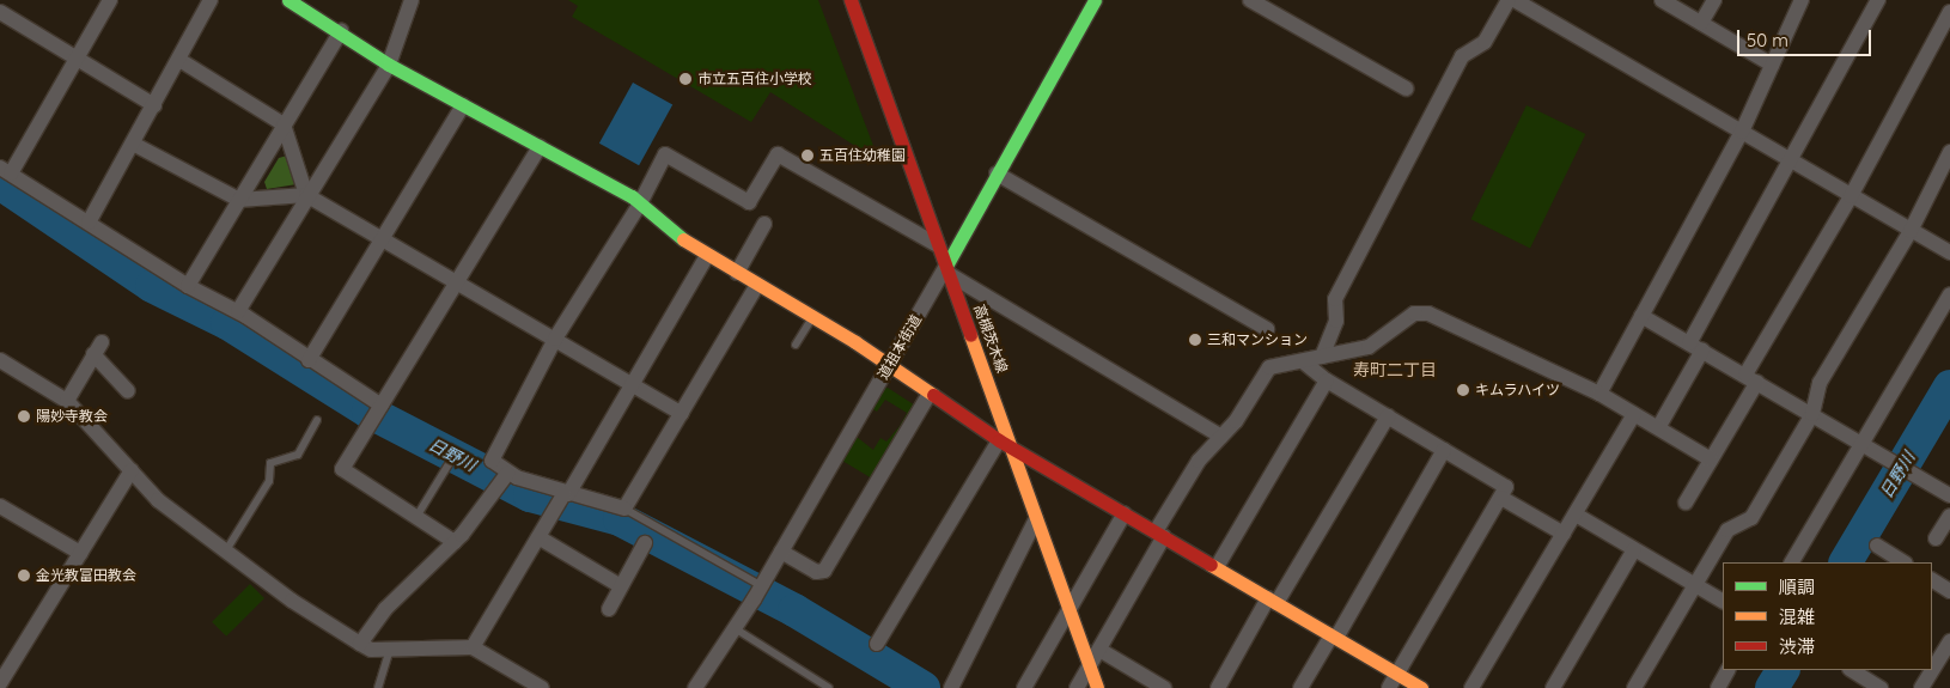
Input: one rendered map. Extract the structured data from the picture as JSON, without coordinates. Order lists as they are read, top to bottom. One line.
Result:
{"streets":{"street":["高槻茨木線","道祖本街道"]},"crossings":[["高槻茨木線","道祖本街道"]],"districts":["寿町二丁目"],"water":["日野川"],"places":["市立五百住小学校","五百住幼稚園","三和マンション","キムラハイツ","陽妙寺教会","金光教富田教会"],"legend":["順調","混雑","渋滞"],"scale_bar":"50 m"}
